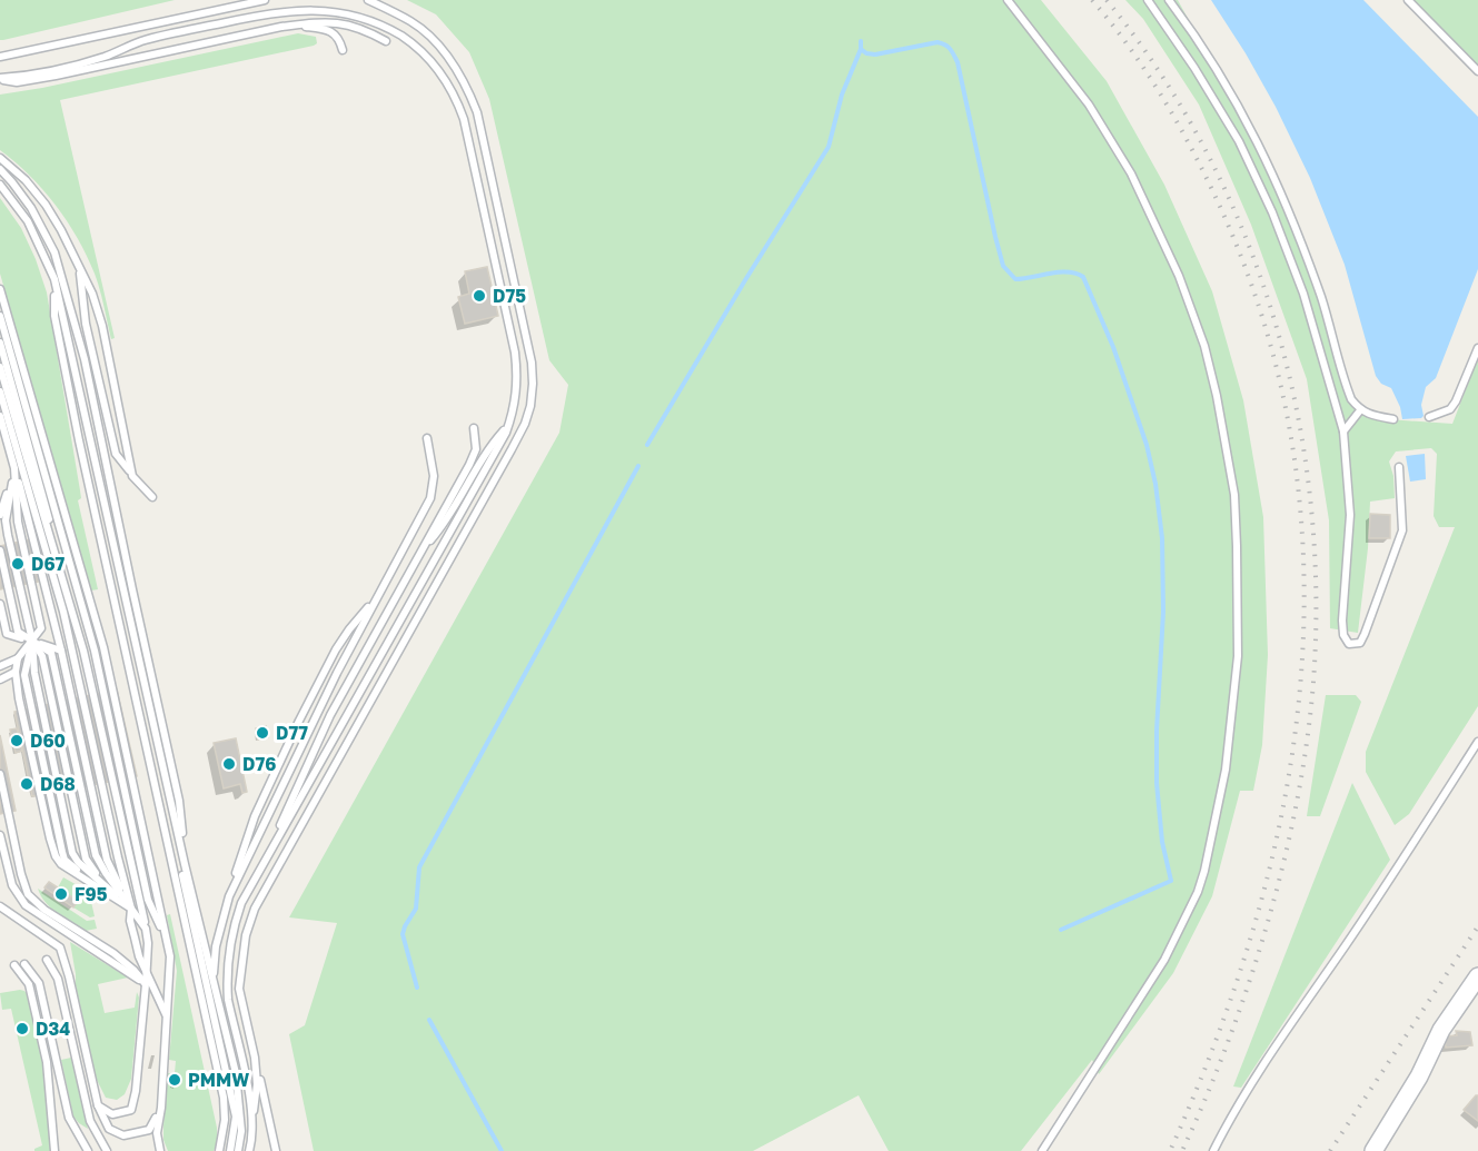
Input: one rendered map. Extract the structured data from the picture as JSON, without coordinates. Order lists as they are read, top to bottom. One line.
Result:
{"places":["D75","D67","D77","D60","D76","D68","F95","D34","PMMW"]}
